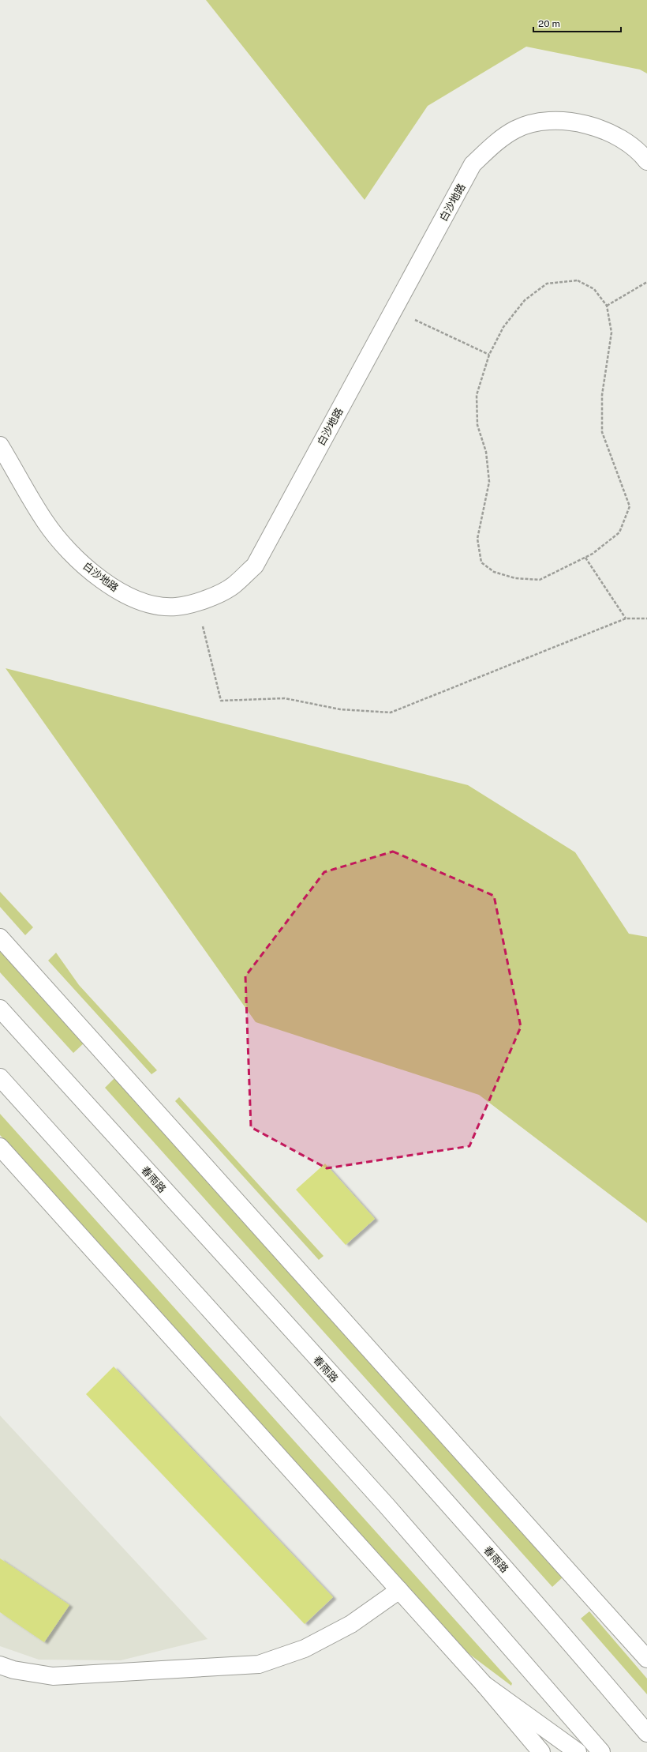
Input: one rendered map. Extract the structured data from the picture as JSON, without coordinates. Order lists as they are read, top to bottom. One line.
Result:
{"streets":{"street":["白沙地路","春雨路"]},"scale_bar":"20 m"}
